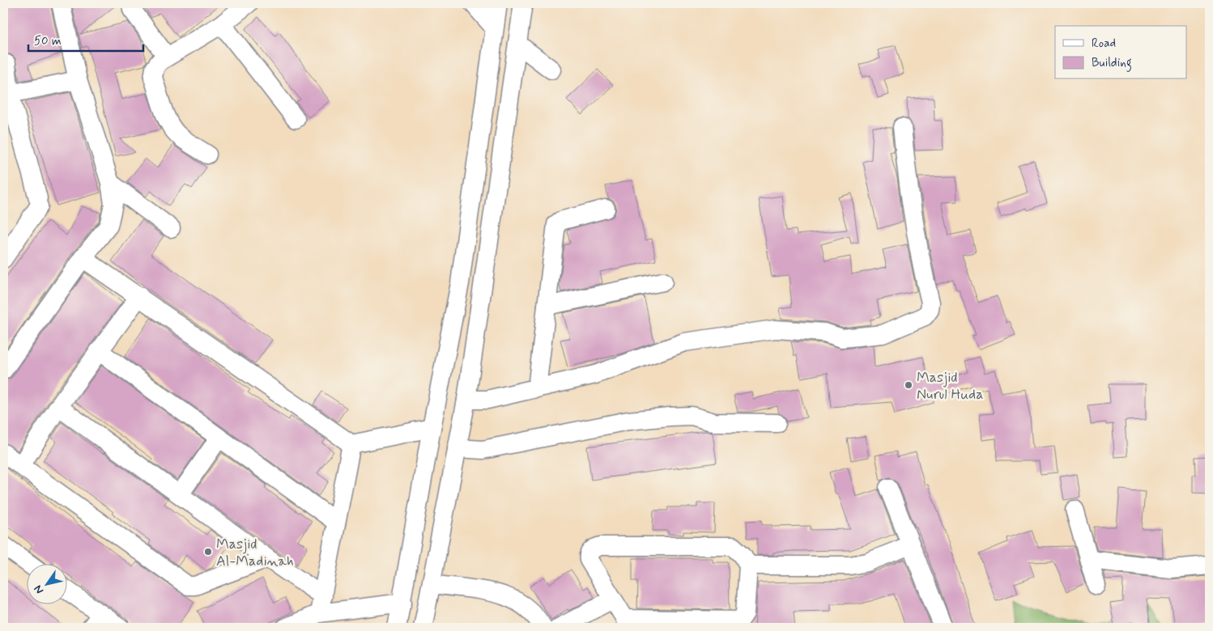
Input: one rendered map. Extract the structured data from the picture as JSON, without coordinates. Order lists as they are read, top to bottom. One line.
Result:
{"places":["Masjid Nurul Huda","Masjid Al-Madinah"],"legend":["Road","Building"],"scale_bar":"50 m","north":"bottom left"}
